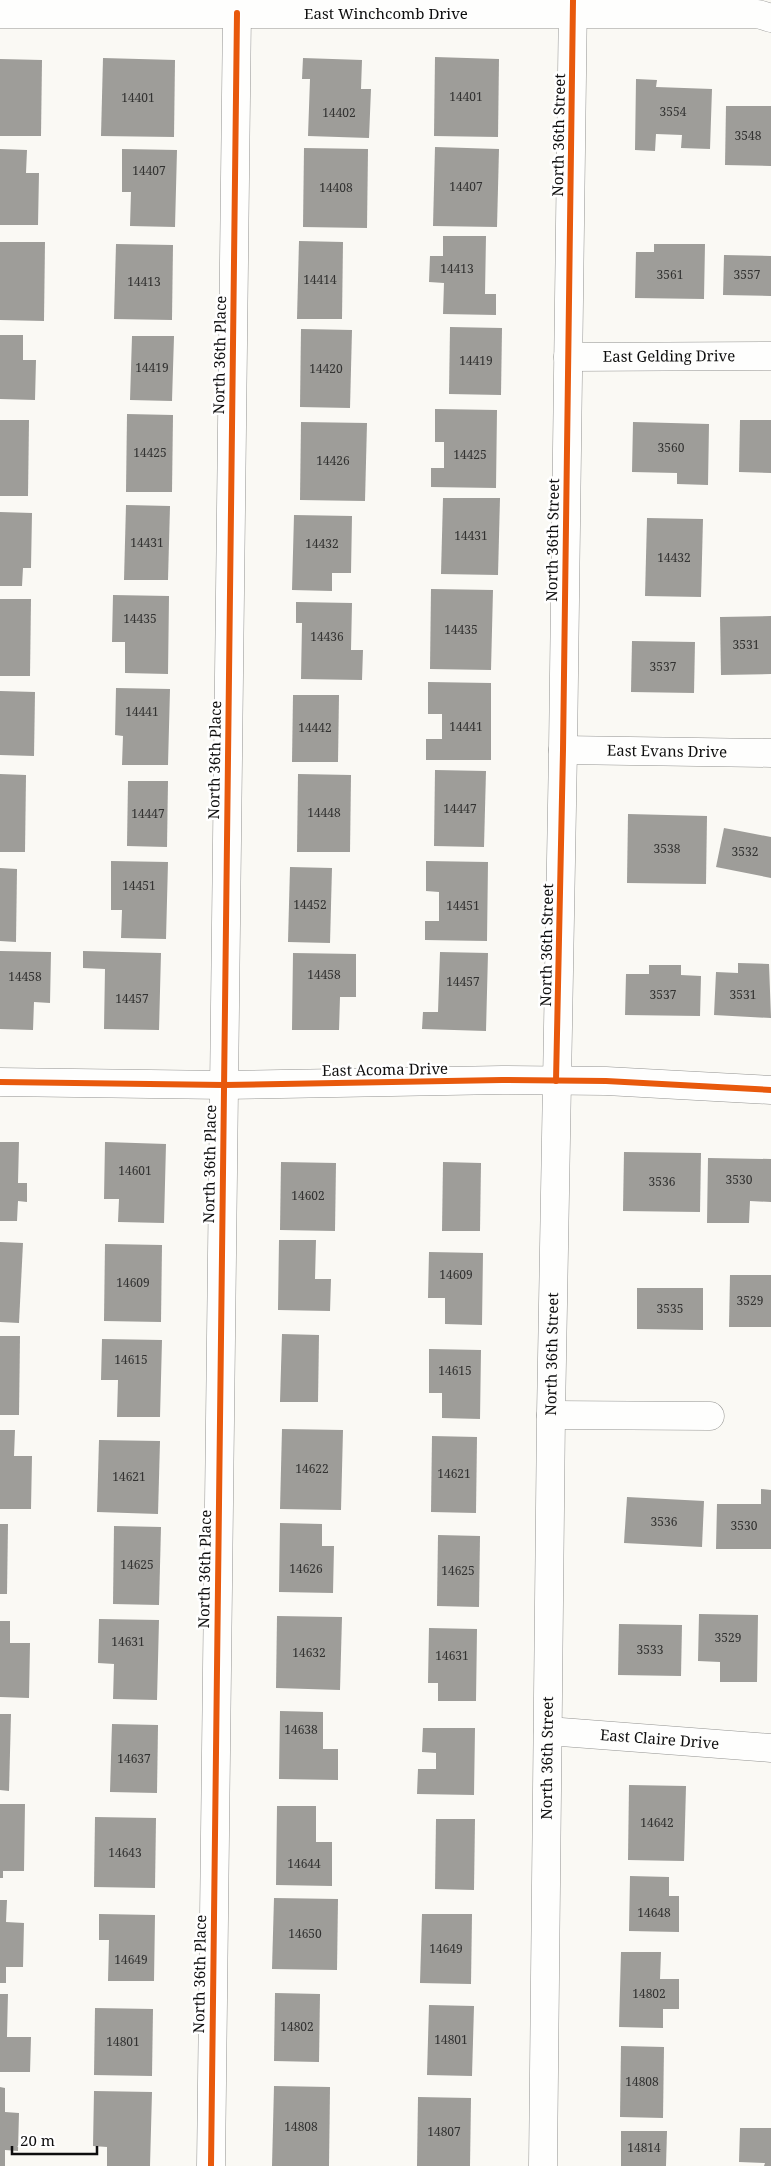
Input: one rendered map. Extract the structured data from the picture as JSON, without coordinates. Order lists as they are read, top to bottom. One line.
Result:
{"streets":{"street":["East Winchcomb Drive","North 36th Street","North 36th Place","East Gelding Drive","East Evans Drive","East Acoma Drive","East Claire Drive"]},"crossings":[["East Winchcomb Drive","North 36th Street"],["East Winchcomb Drive","North 36th Place"],["North 36th Street","East Gelding Drive"],["North 36th Street","East Evans Drive"],["North 36th Street","East Acoma Drive"],["North 36th Street","East Claire Drive"],["North 36th Place","East Acoma Drive"]],"house_numbers":["14401","14401","3554","14402","3548","14407","14407","14408","14413","3561","3557","14414","14413","14419","14419","14420","3560","14425","14425","14426","14431","14431","14432","14432","14435","14435","14436","3531","3537","14441","14441","14442","14447","14448","14447","3538","3532","14451","14452","14451","14458","14458","14457","3537","3531","14457","14601","3530","3536","14602","14609","14609","3529","3535","14615","14615","14622","14621","14621","3536","3530","14625","14626","14625","3529","14631","3533","14632","14631","14638","14637","14642","14643","14644","14648","14650","14649","14649","14802","14802","14801","14801","14808","14808","14807","14814"],"scale_bar":"20 m"}
